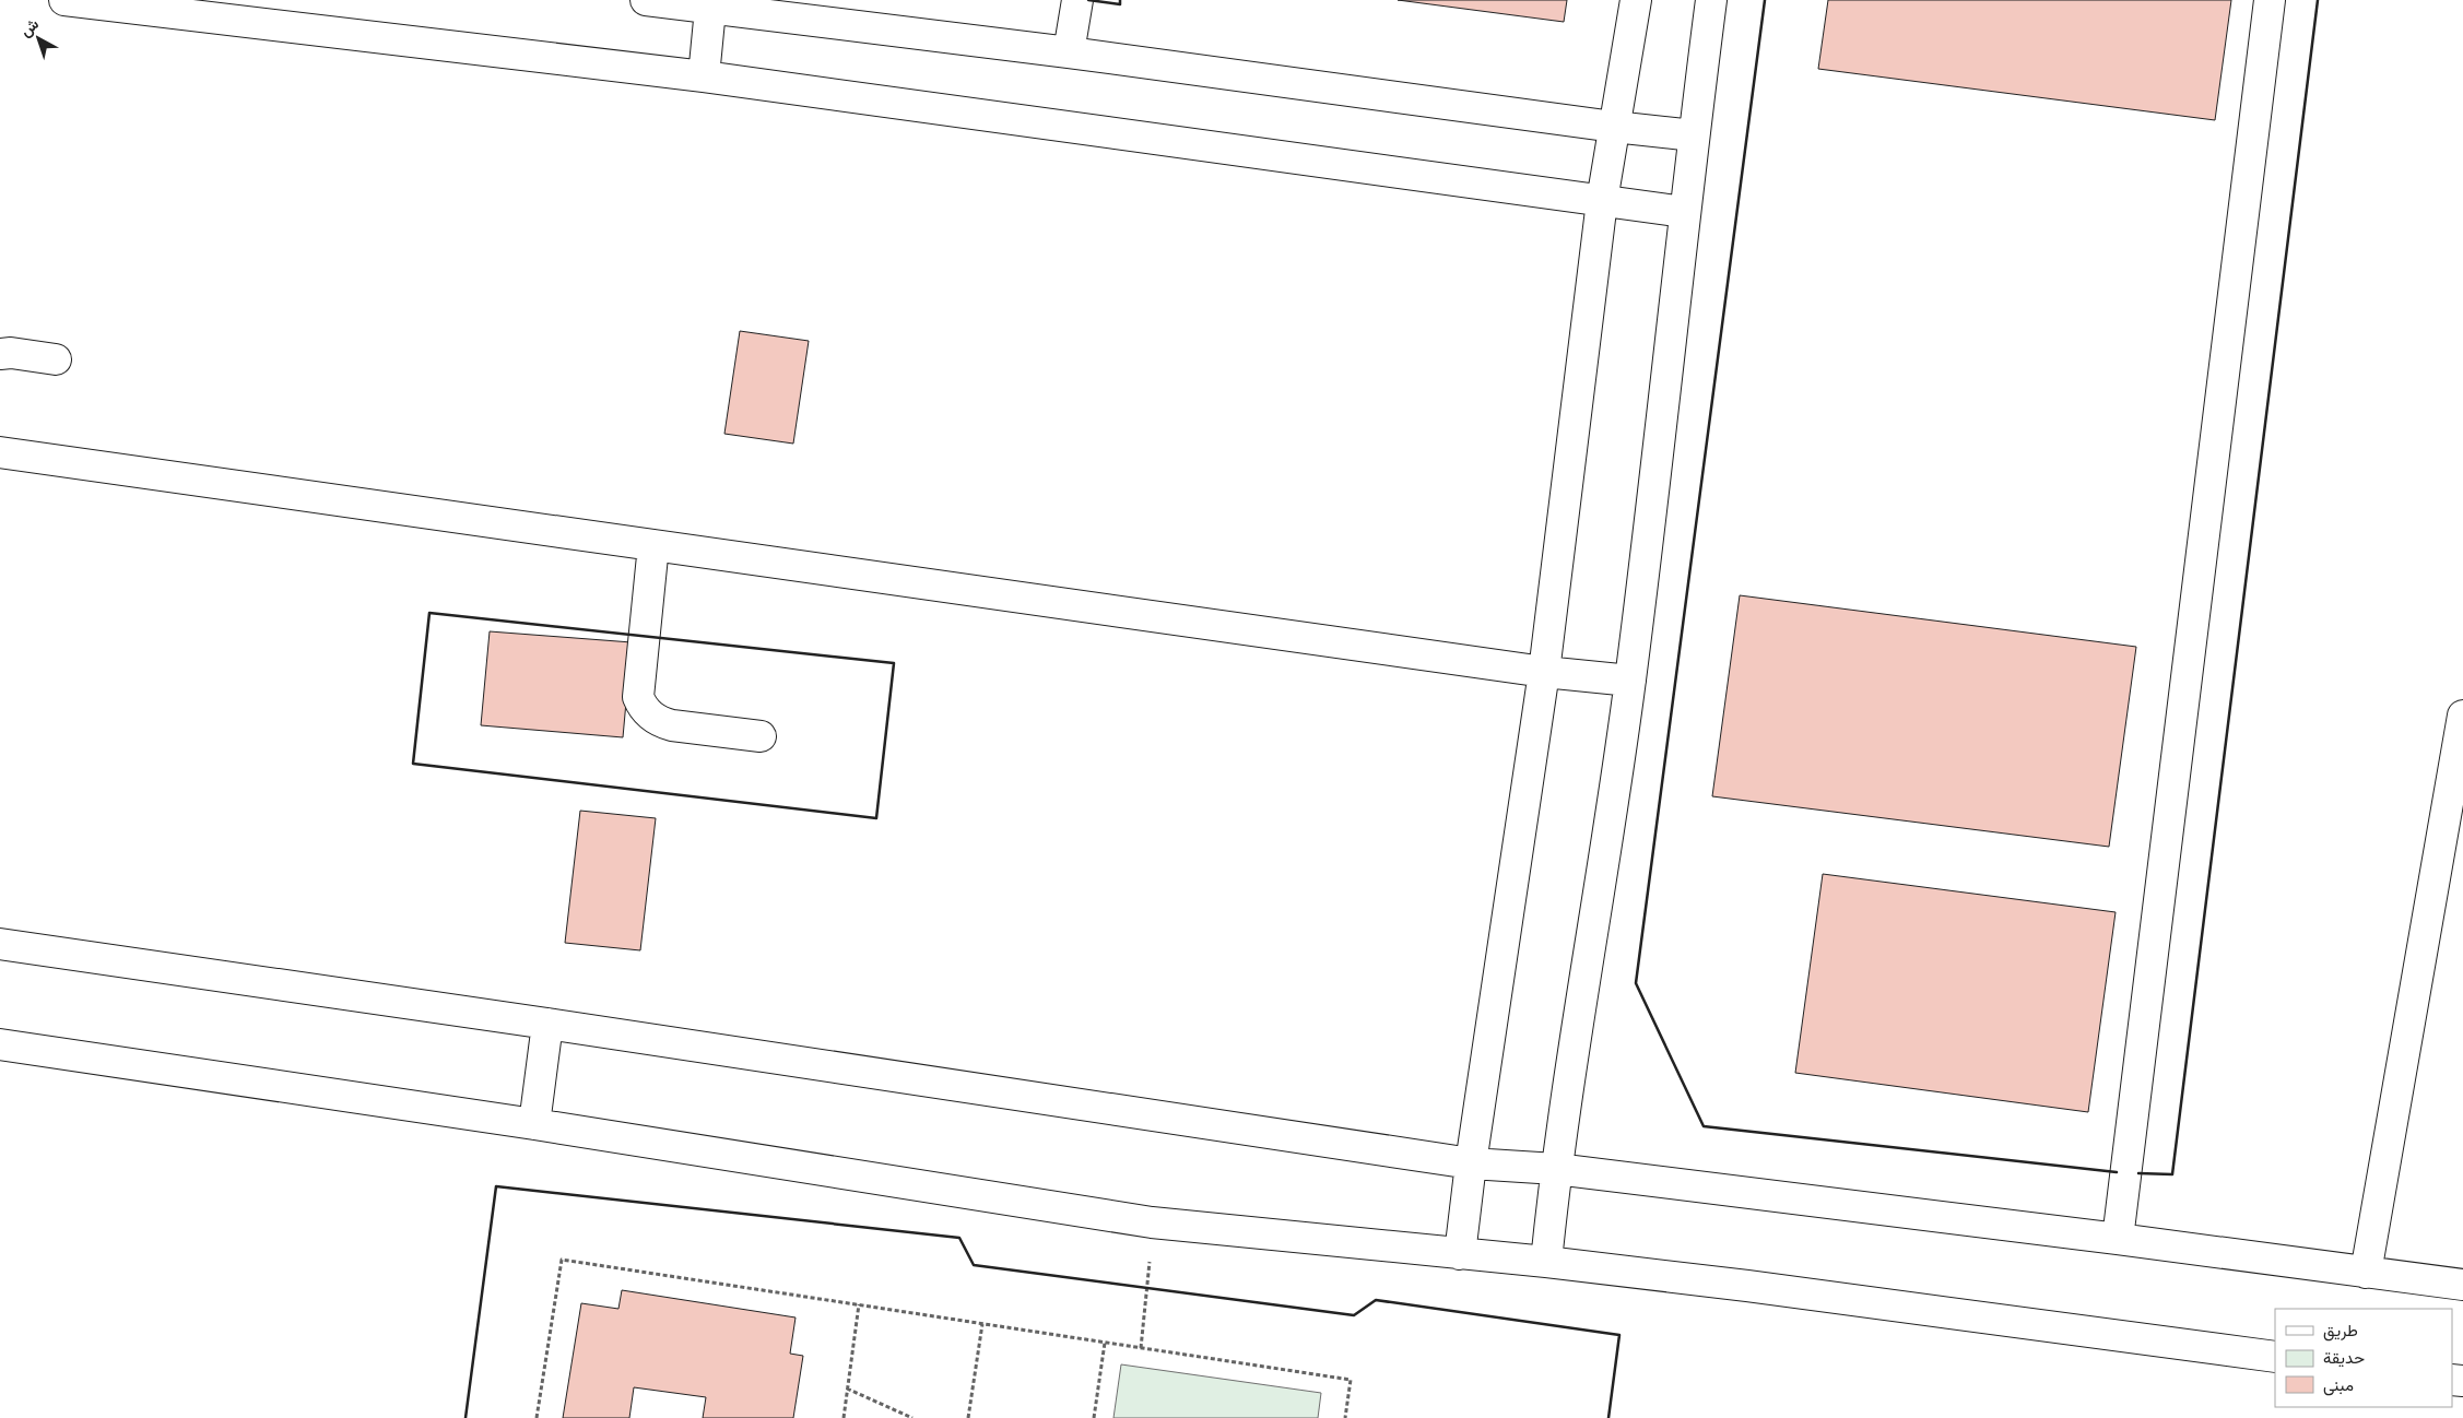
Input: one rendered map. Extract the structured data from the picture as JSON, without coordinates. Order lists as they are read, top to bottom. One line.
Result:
{"legend":["طريق","حديقة","مبنى"],"north":"top left"}
